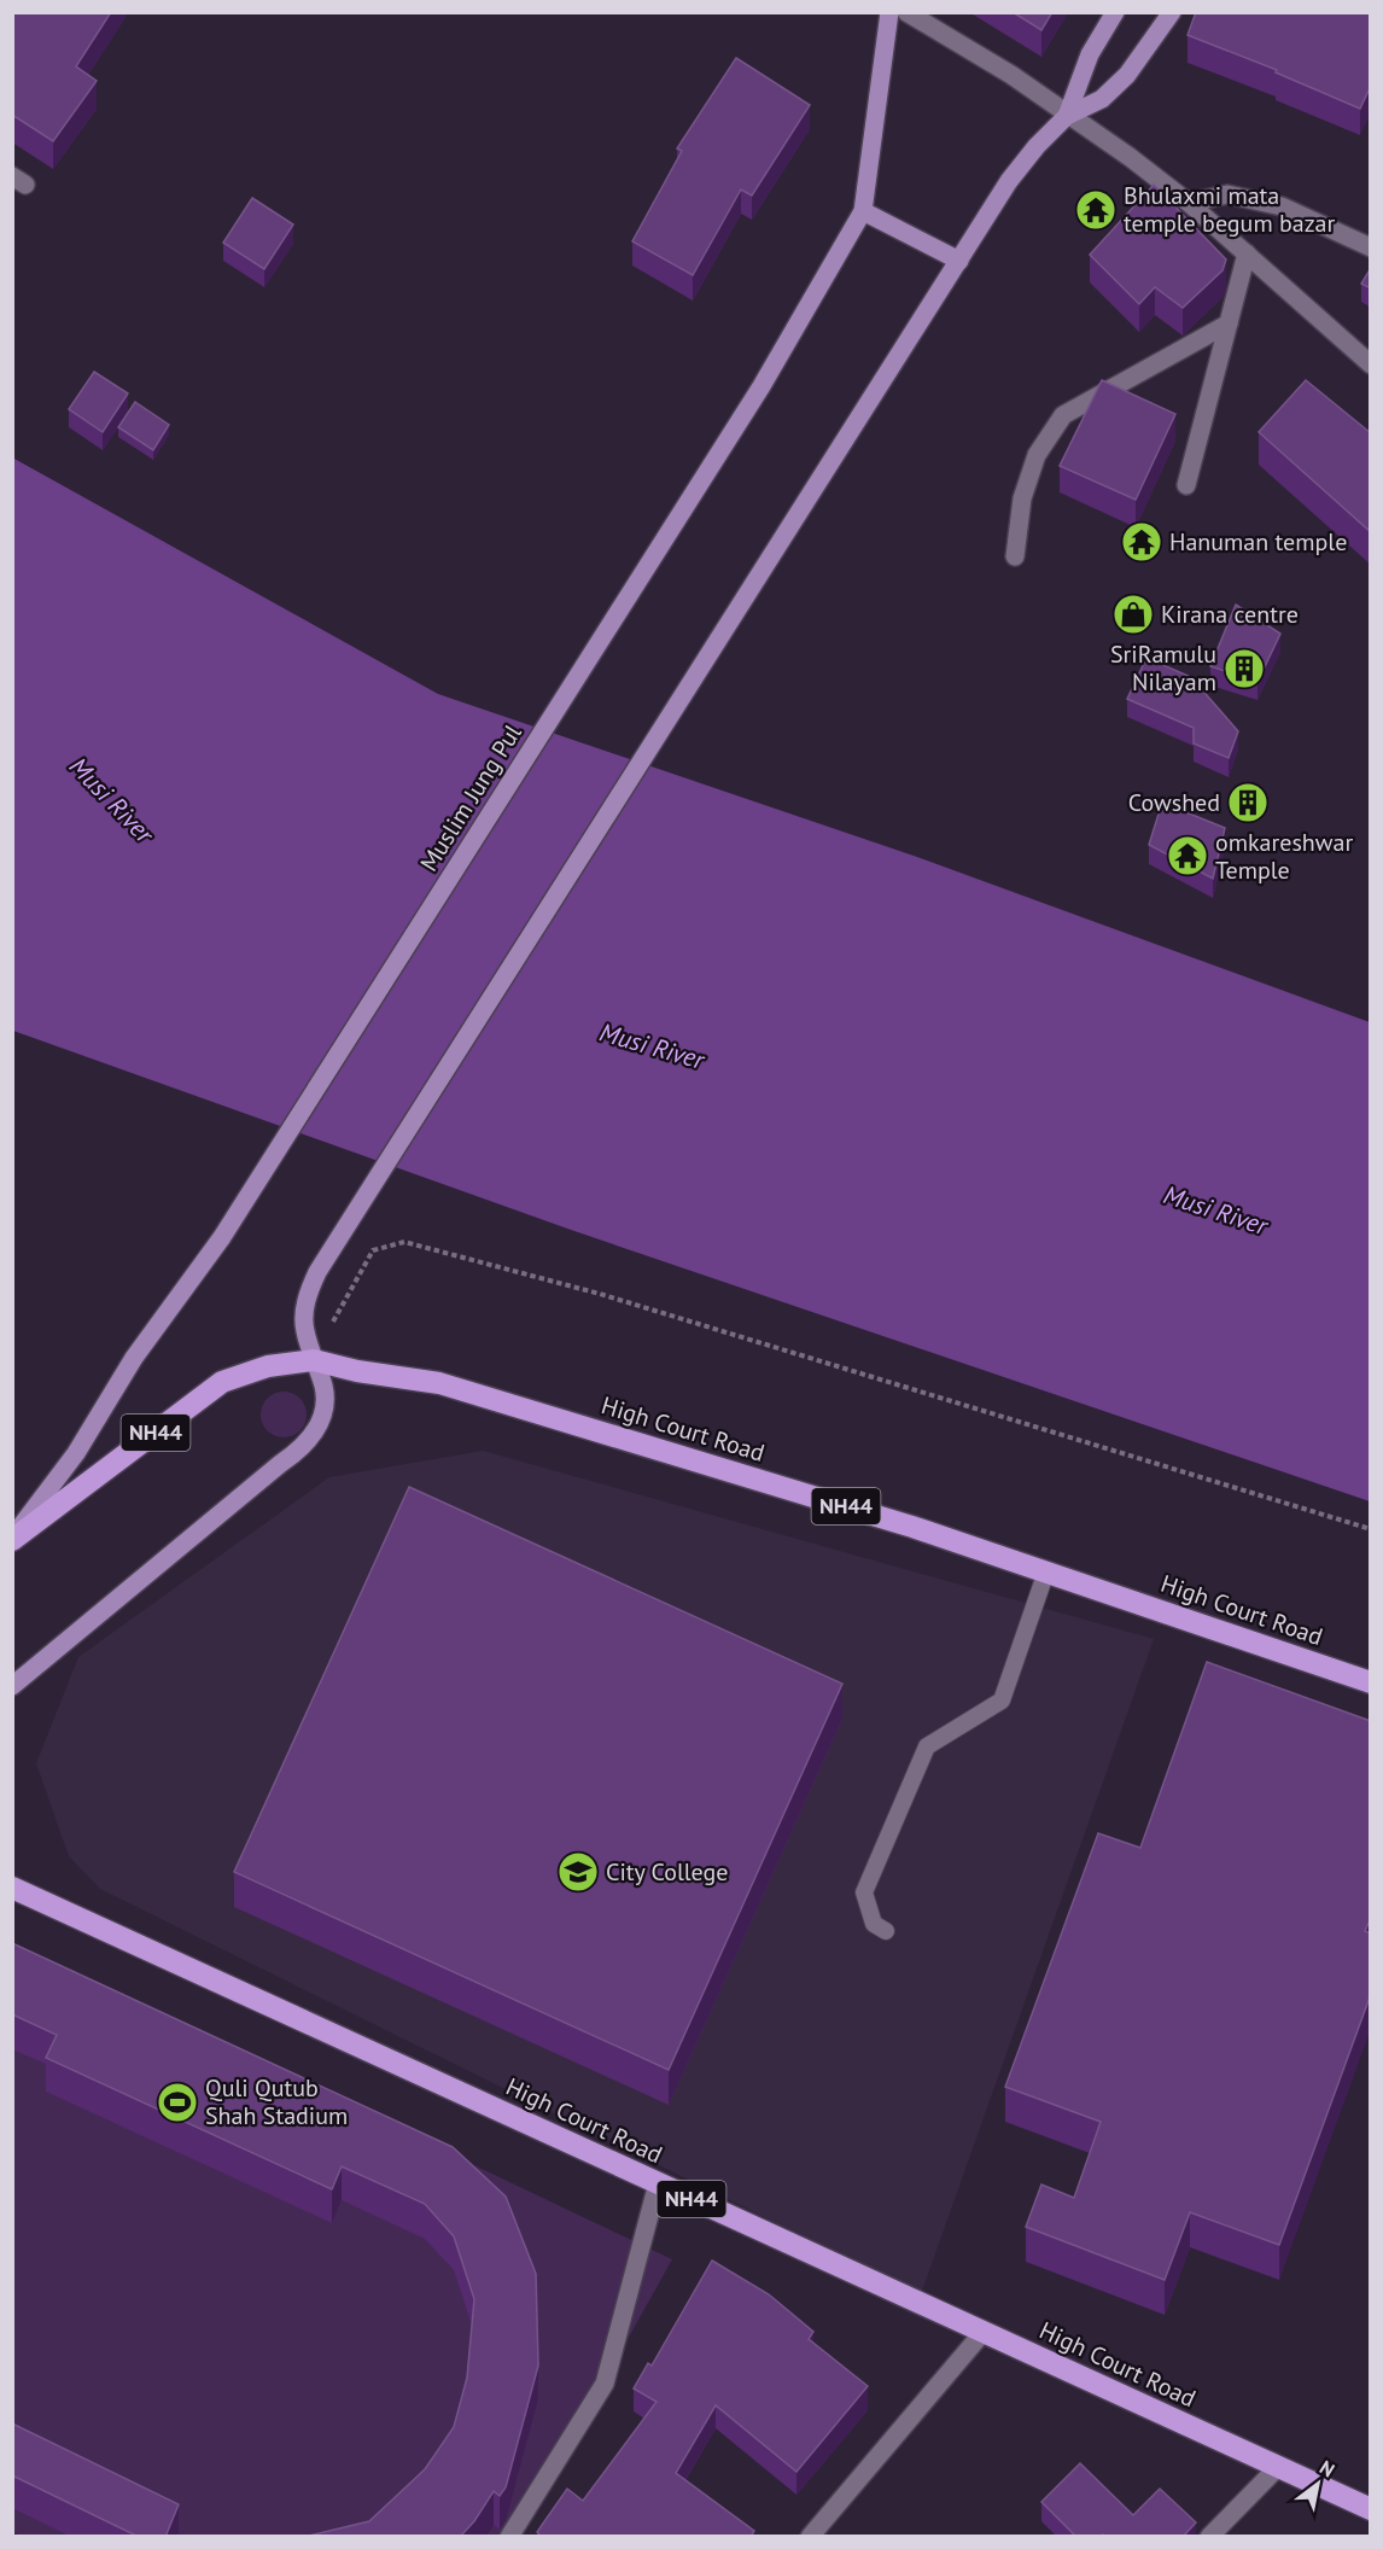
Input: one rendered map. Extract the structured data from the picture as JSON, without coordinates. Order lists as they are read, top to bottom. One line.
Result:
{"streets":{"highway":["High Court Road","NH44"],"main road":["Muslim Jung Pul"]},"crossings":[["Muslim Jung Pul","High Court Road"]],"water":["Musi River"],"places":{"temple":["Bhulaxmi mata temple begum bazar","Hanuman temple","omkareshwar Temple"],"shop":["Kirana centre"],"building":["SriRamulu Nilayam","Cowshed"],"school or university":["City College"],"sports":["Quli Qutub Shah Stadium"]},"north":"top right"}
